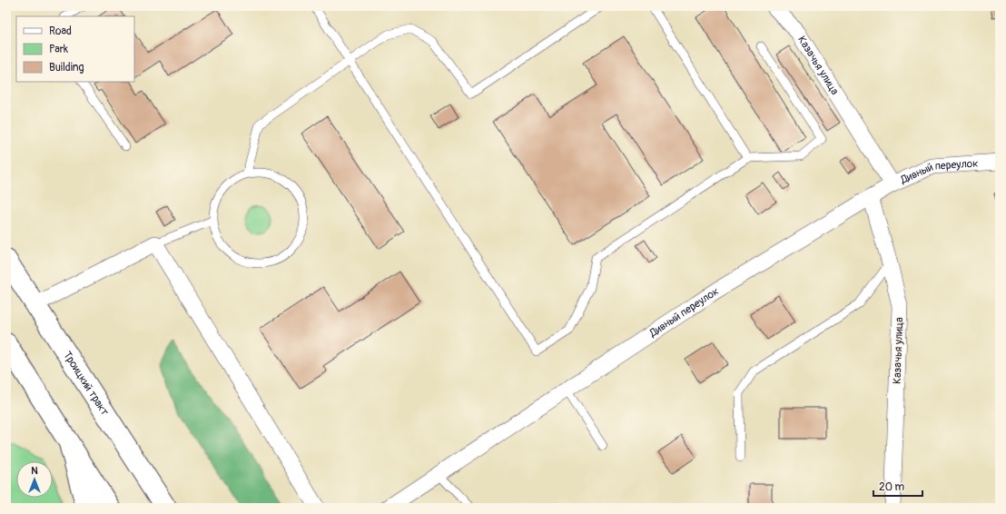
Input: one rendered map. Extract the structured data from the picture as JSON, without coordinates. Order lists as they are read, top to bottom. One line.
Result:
{"streets":{"main road":["Троицкий тракт"],"street":["Казачья улица","Дивный переулок"]},"crossings":[["Казачья улица","Дивный переулок"]],"legend":["Road","Park","Building"],"scale_bar":"20 m","north":"top"}
